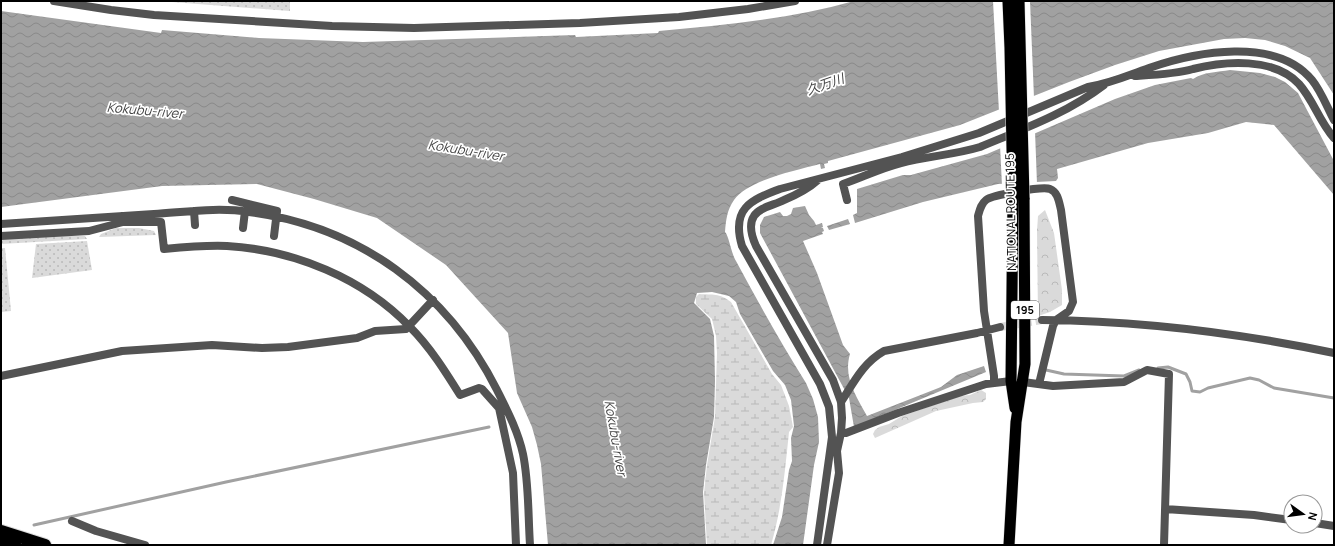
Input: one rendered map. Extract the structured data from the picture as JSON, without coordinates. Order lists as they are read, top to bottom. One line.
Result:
{"streets":{"highway":["NATIONAL ROUTE 195","195"]},"water":["久万川","Kokubu-river"],"north":"right"}
